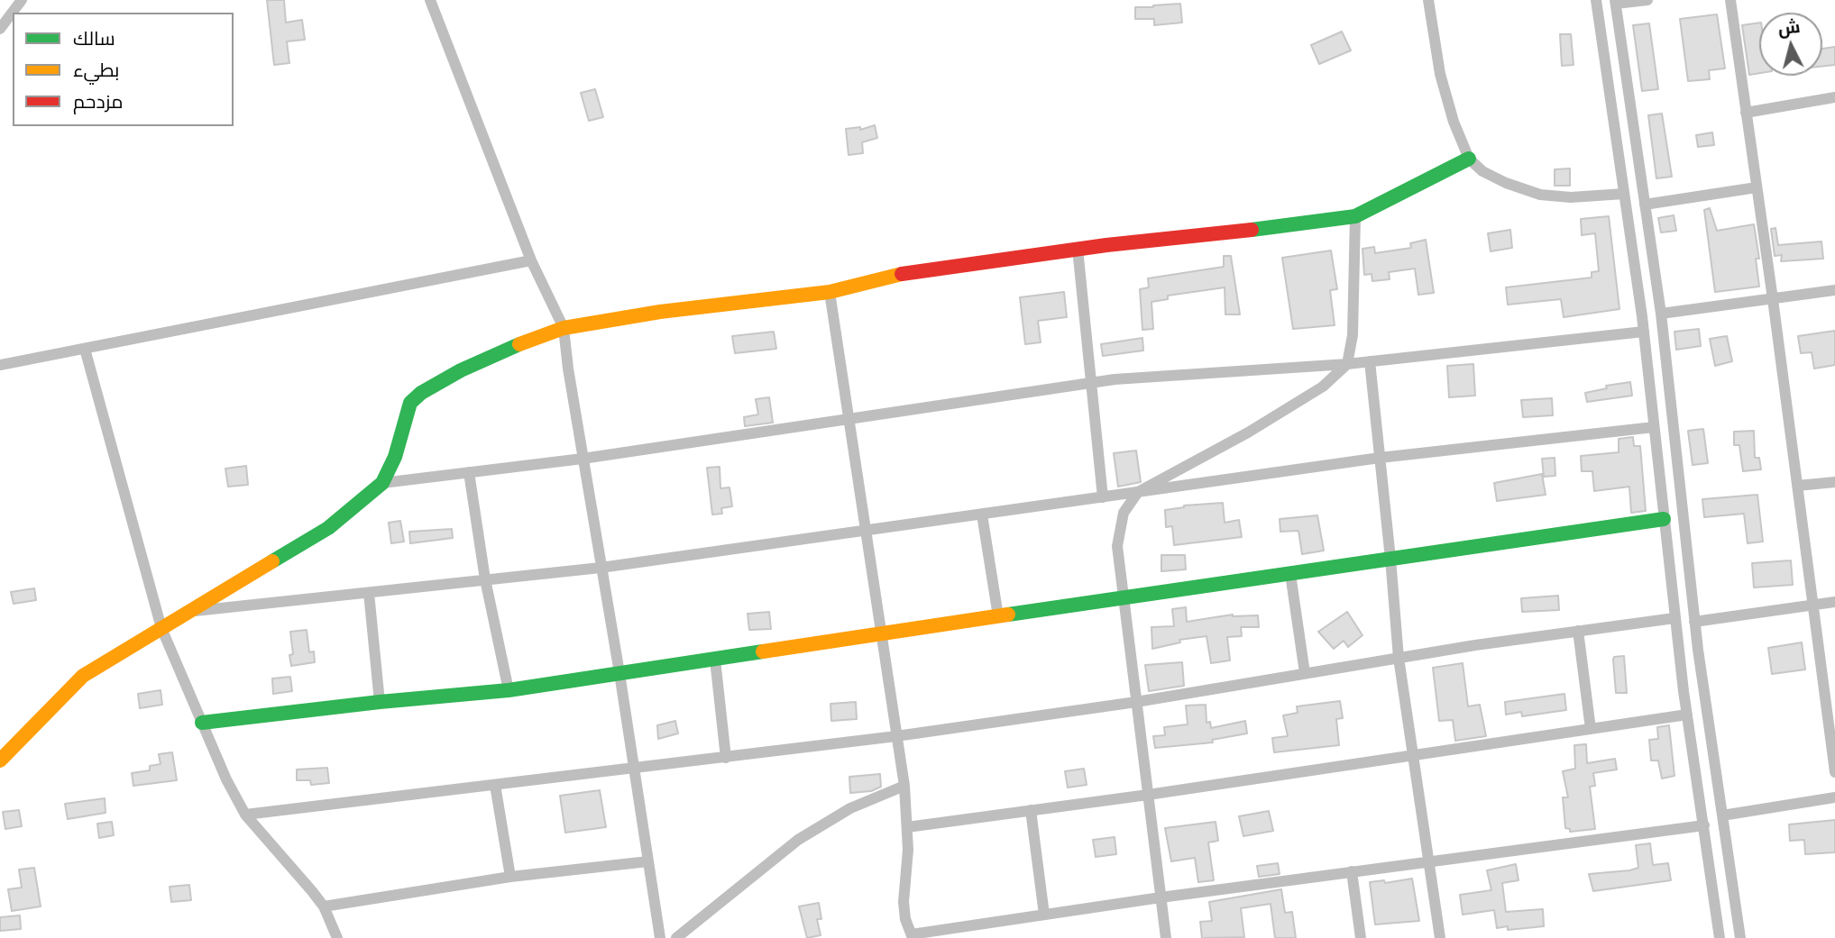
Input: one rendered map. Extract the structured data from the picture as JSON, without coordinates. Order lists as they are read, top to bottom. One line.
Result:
{"legend":["سالك","بطيء","مزدحم"],"north":"top"}
